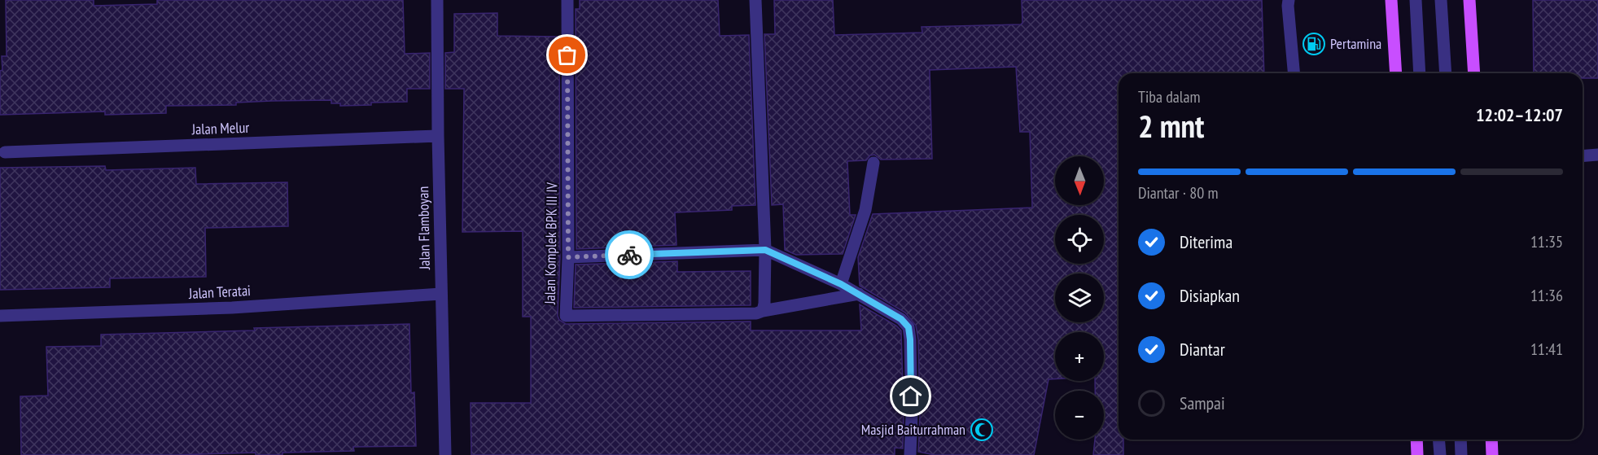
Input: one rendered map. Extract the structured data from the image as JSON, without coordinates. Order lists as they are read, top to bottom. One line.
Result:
{"streets":{"street":["Jalan Melur","Jalan Flamboyan","Jalan Komplek BPK III IV","Jalan Teratai"]},"crossings":[["Jalan Melur","Jalan Flamboyan"],["Jalan Flamboyan","Jalan Teratai"]],"places":{"fuel station":["Pertamina"],"mosque":["Masjid Baiturrahman"]},"north":"bottom","page":{"heading":["2 mnt","Tiba dalam","12:02–12:07"],"map_buttons":["+","−"],"bar":"Diantar · 80 m","list":[["Diterima","11:35"],["Disiapkan","11:36"],["Diantar","11:41"],"Sampai"]}}
